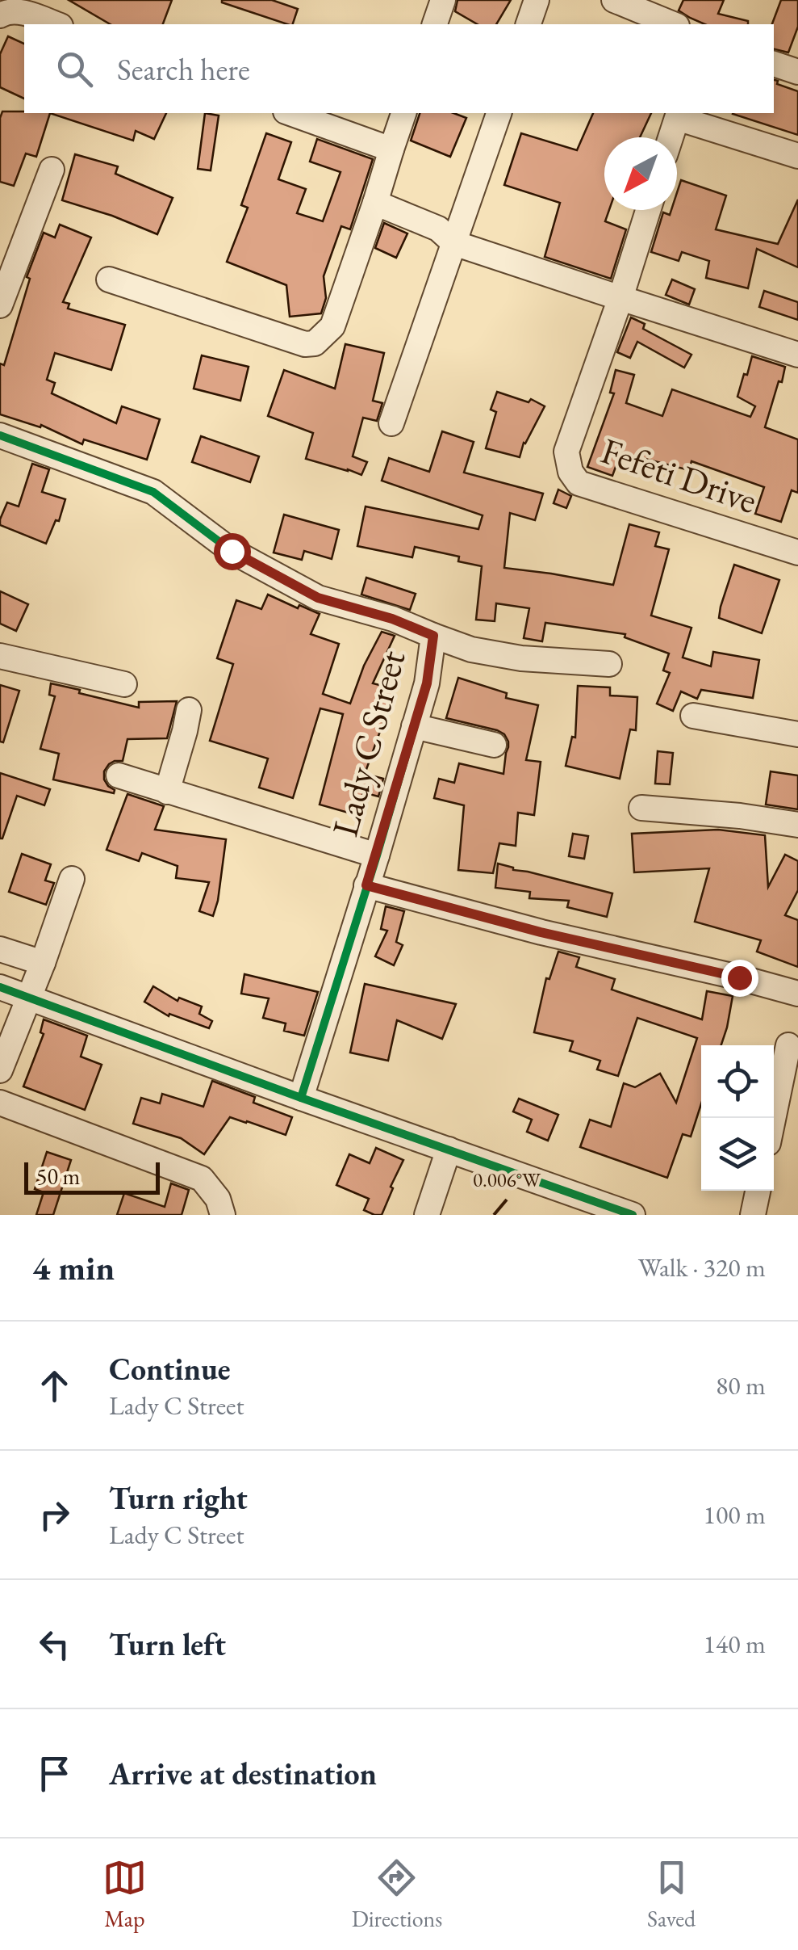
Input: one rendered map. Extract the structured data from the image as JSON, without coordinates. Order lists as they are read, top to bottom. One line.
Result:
{"streets":{"street":["Fefeti Drive","Lady C Street"]},"scale_bar":"50 m","north":"bottom left","page":{"search":"Search here","scale":"50 m","heading":["4 min","Walk · 320 m"],"list":[["Continue","Lady C Street","80 m"],["Turn right","Lady C Street","100 m"],["Turn left","140 m"],"Arrive at destination"],"nav":["Map","Directions","Saved"]},"coordinates":["0.006°W"]}
